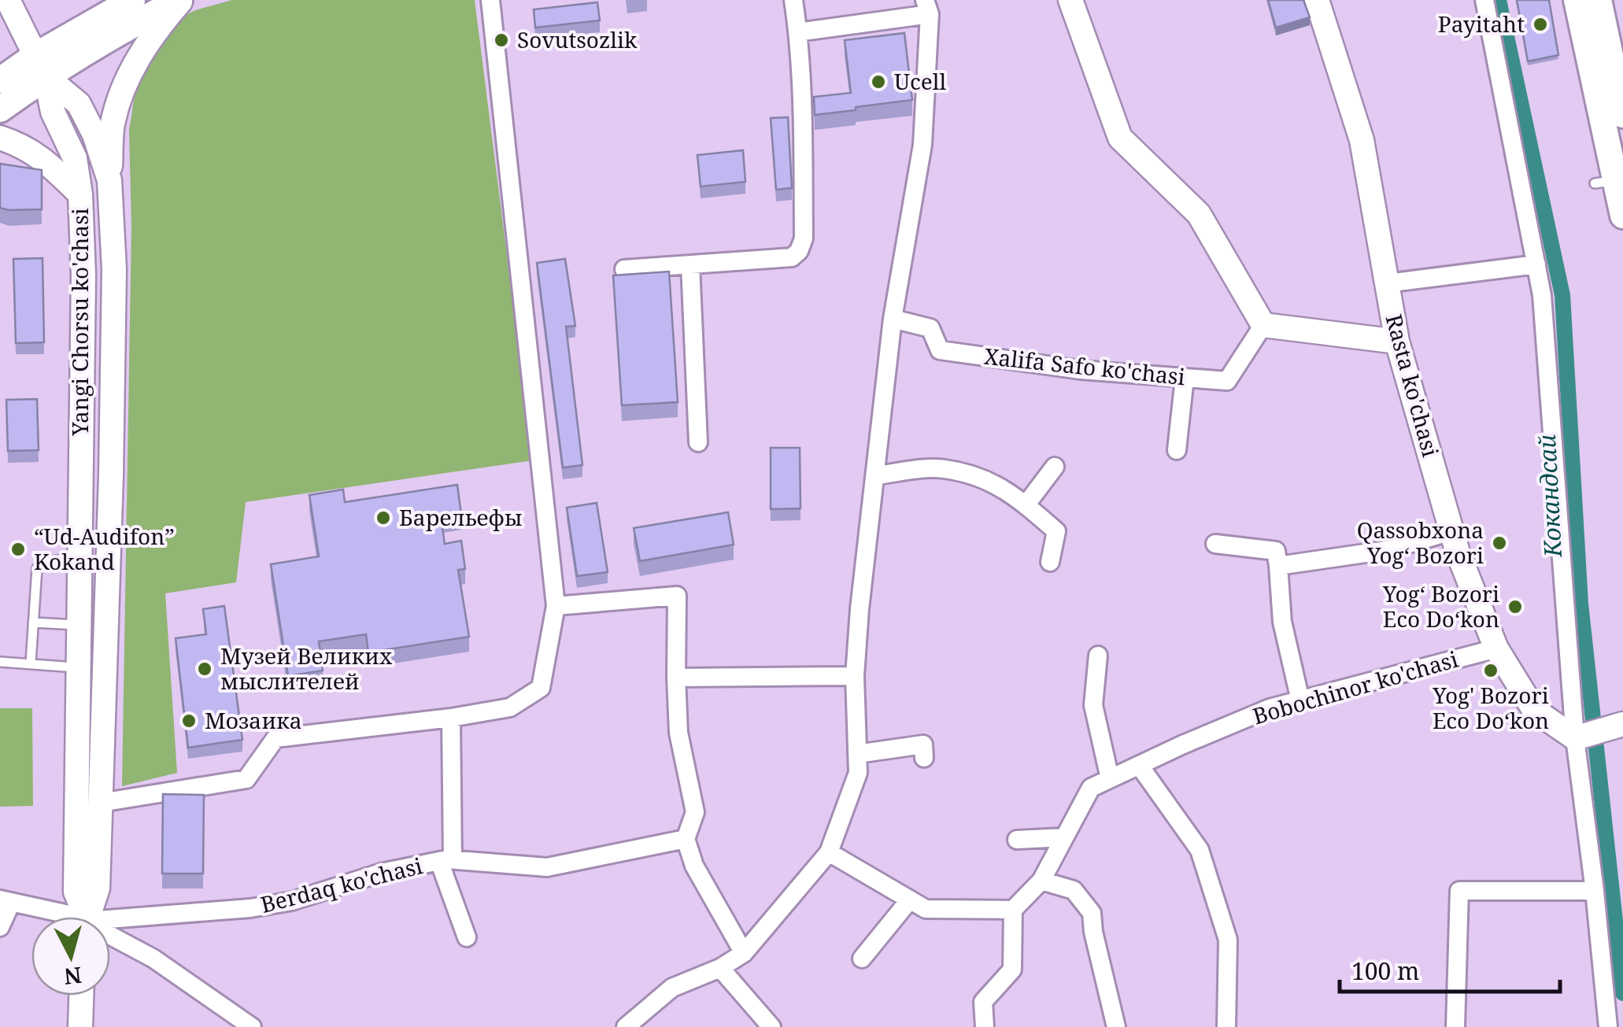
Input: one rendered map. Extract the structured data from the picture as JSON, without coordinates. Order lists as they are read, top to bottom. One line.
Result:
{"streets":{"main road":["Yangi Chorsu ko'chasi","Rasta ko'chasi"],"street":["Xalifa Safo ko'chasi","Bobochinor ko'chasi","Berdaq ko'chasi"]},"crossings":[["Rasta ko'chasi","Bobochinor ko'chasi"]],"water":["Кокандсай"],"places":["Payitaht","Sovutsozlik","Ucell","Барельефы","Qassobxona Yog‘ Bozori","“Ud-Audifon” Kokand","Yogʻ Bozori Eco Doʻkon","Музей Великих мыслителей","Yog' Bozori Eco Do‘kon","Мозаика"],"scale_bar":"100 m","north":"bottom"}
